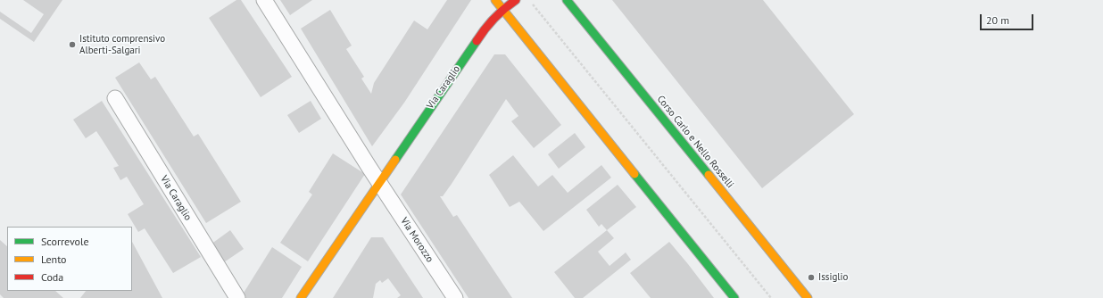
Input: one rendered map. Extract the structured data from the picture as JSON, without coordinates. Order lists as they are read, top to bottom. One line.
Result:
{"streets":{"street":["Via Caraglio","Corso Carlo e Nello Rosselli","Via Morozzo"]},"crossings":[["Via Caraglio","Via Morozzo"]],"places":["Istituto comprensivo Alberti-Salgari","Issiglio"],"legend":["Scorrevole","Lento","Coda"],"scale_bar":"20 m"}
